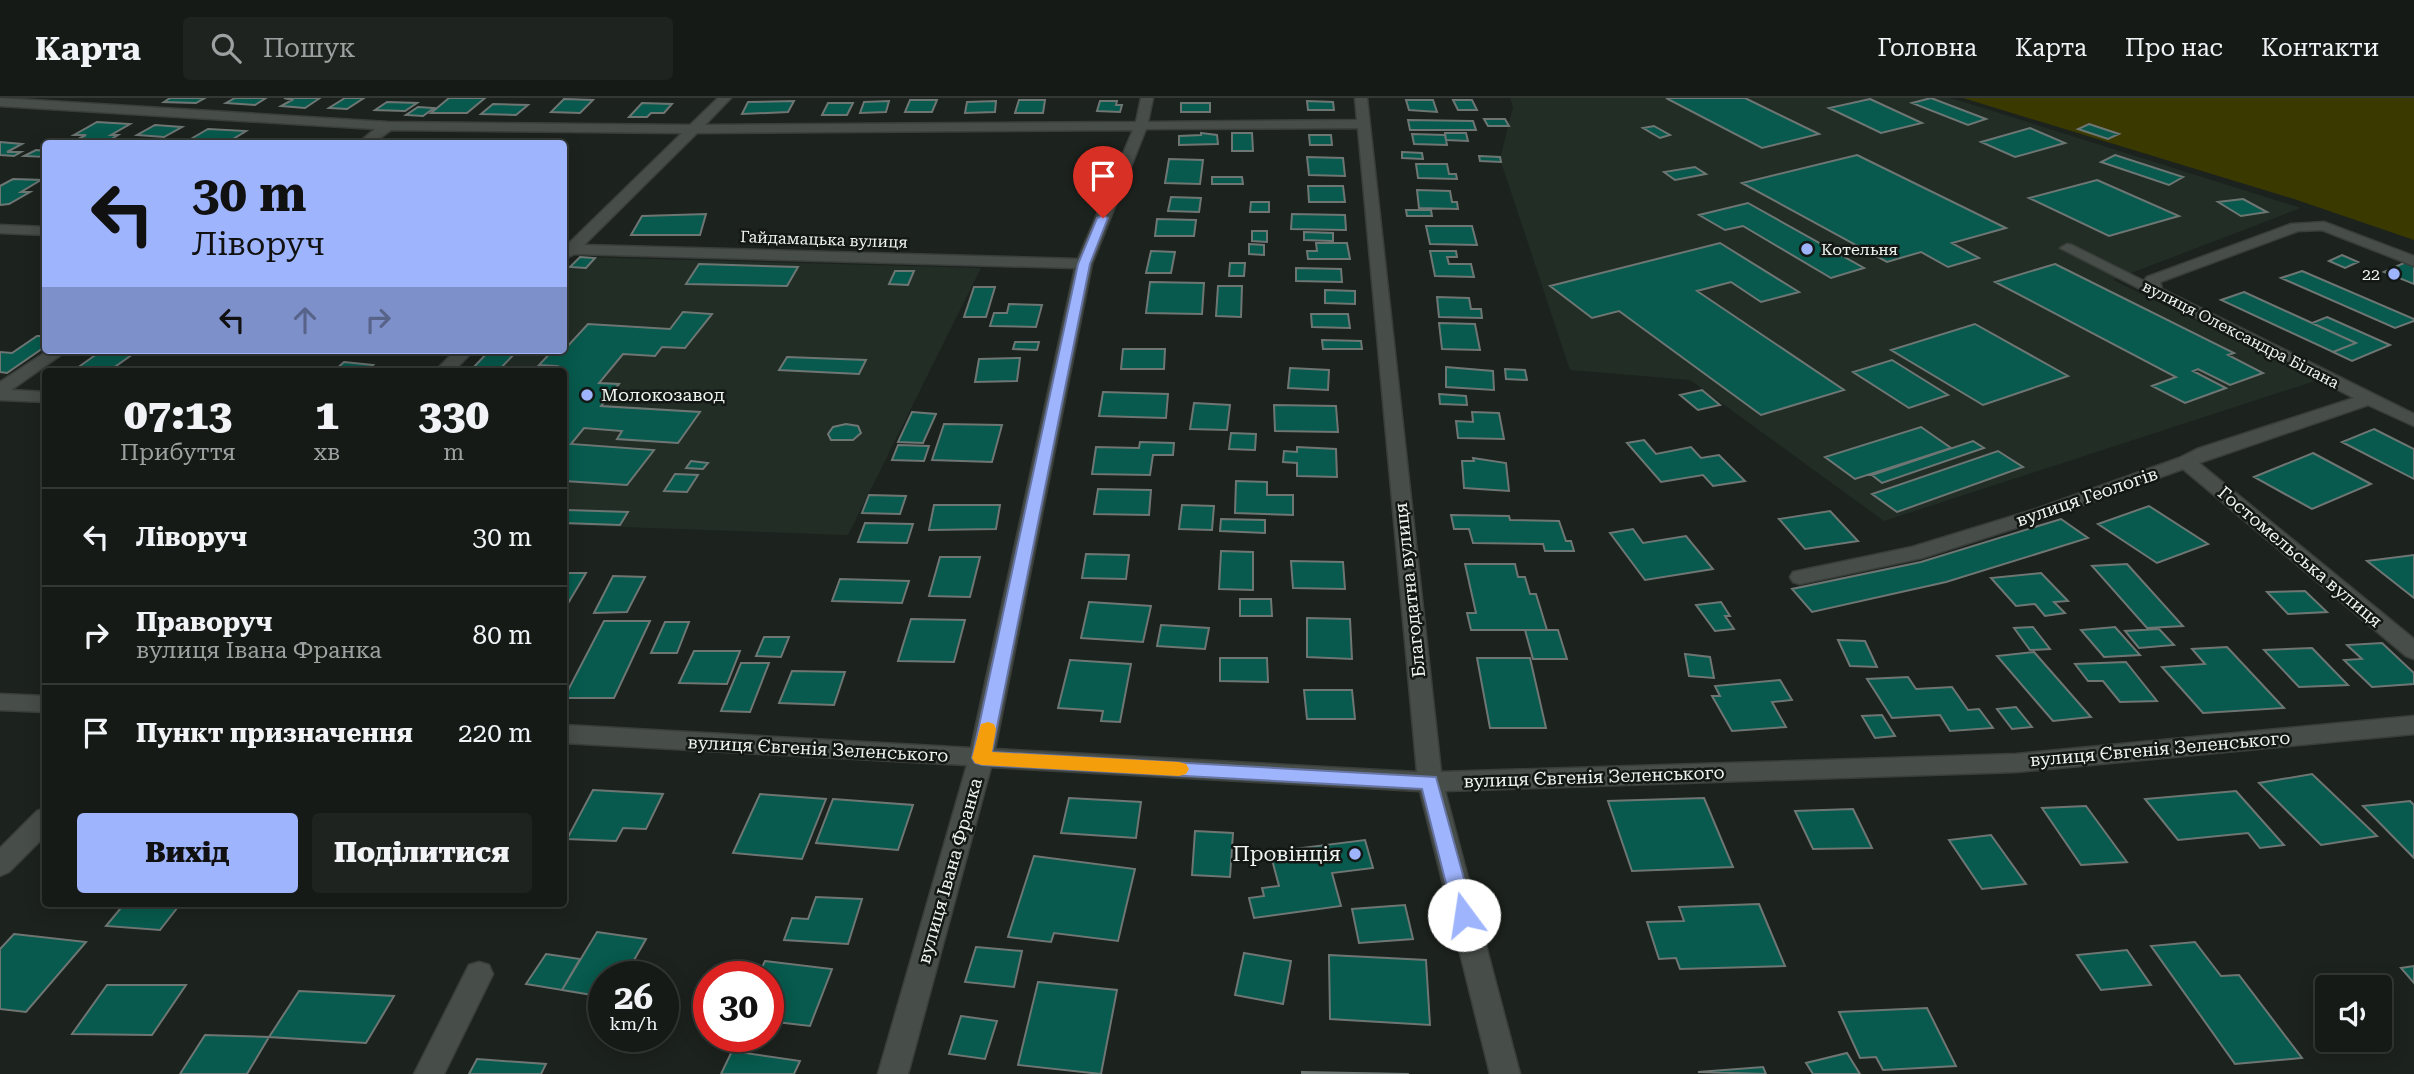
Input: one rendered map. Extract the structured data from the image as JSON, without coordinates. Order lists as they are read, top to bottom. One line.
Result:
{"streets":{"street":["Гайдамацька вулиця","вулиця Олександра Білана","вулиця Геологів","Гостомельська вулиця","Благодатна вулиця","вулиця Євгенія Зеленського","вулиця Івана Франка"]},"crossings":[["Гайдамацька вулиця","вулиця Івана Франка"],["вулиця Олександра Білана","вулиця Геологів"],["вулиця Геологів","Гостомельська вулиця"],["Благодатна вулиця","вулиця Євгенія Зеленського"],["вулиця Євгенія Зеленського","вулиця Івана Франка"]],"places":["Котельня","22","Молокозавод","Провінція"],"page":{"header":"Карта","search":"Пошук","nav":["Головна","Карта","Про нас","Контакти"],"turn":["30 m","Ліворуч"],"eta":["07:13","Прибуття","1","хв","330","m"],"list":[{"name":"Ліворуч","value":"30 m"},{"name":"Праворуч","note":"вулиця Івана Франка","value":"80 m"},{"name":"Пункт призначення","value":"220 m"}],"buttons":["Вихід","Поділитися"],"speed":"26 km/h","limit":"30"}}
